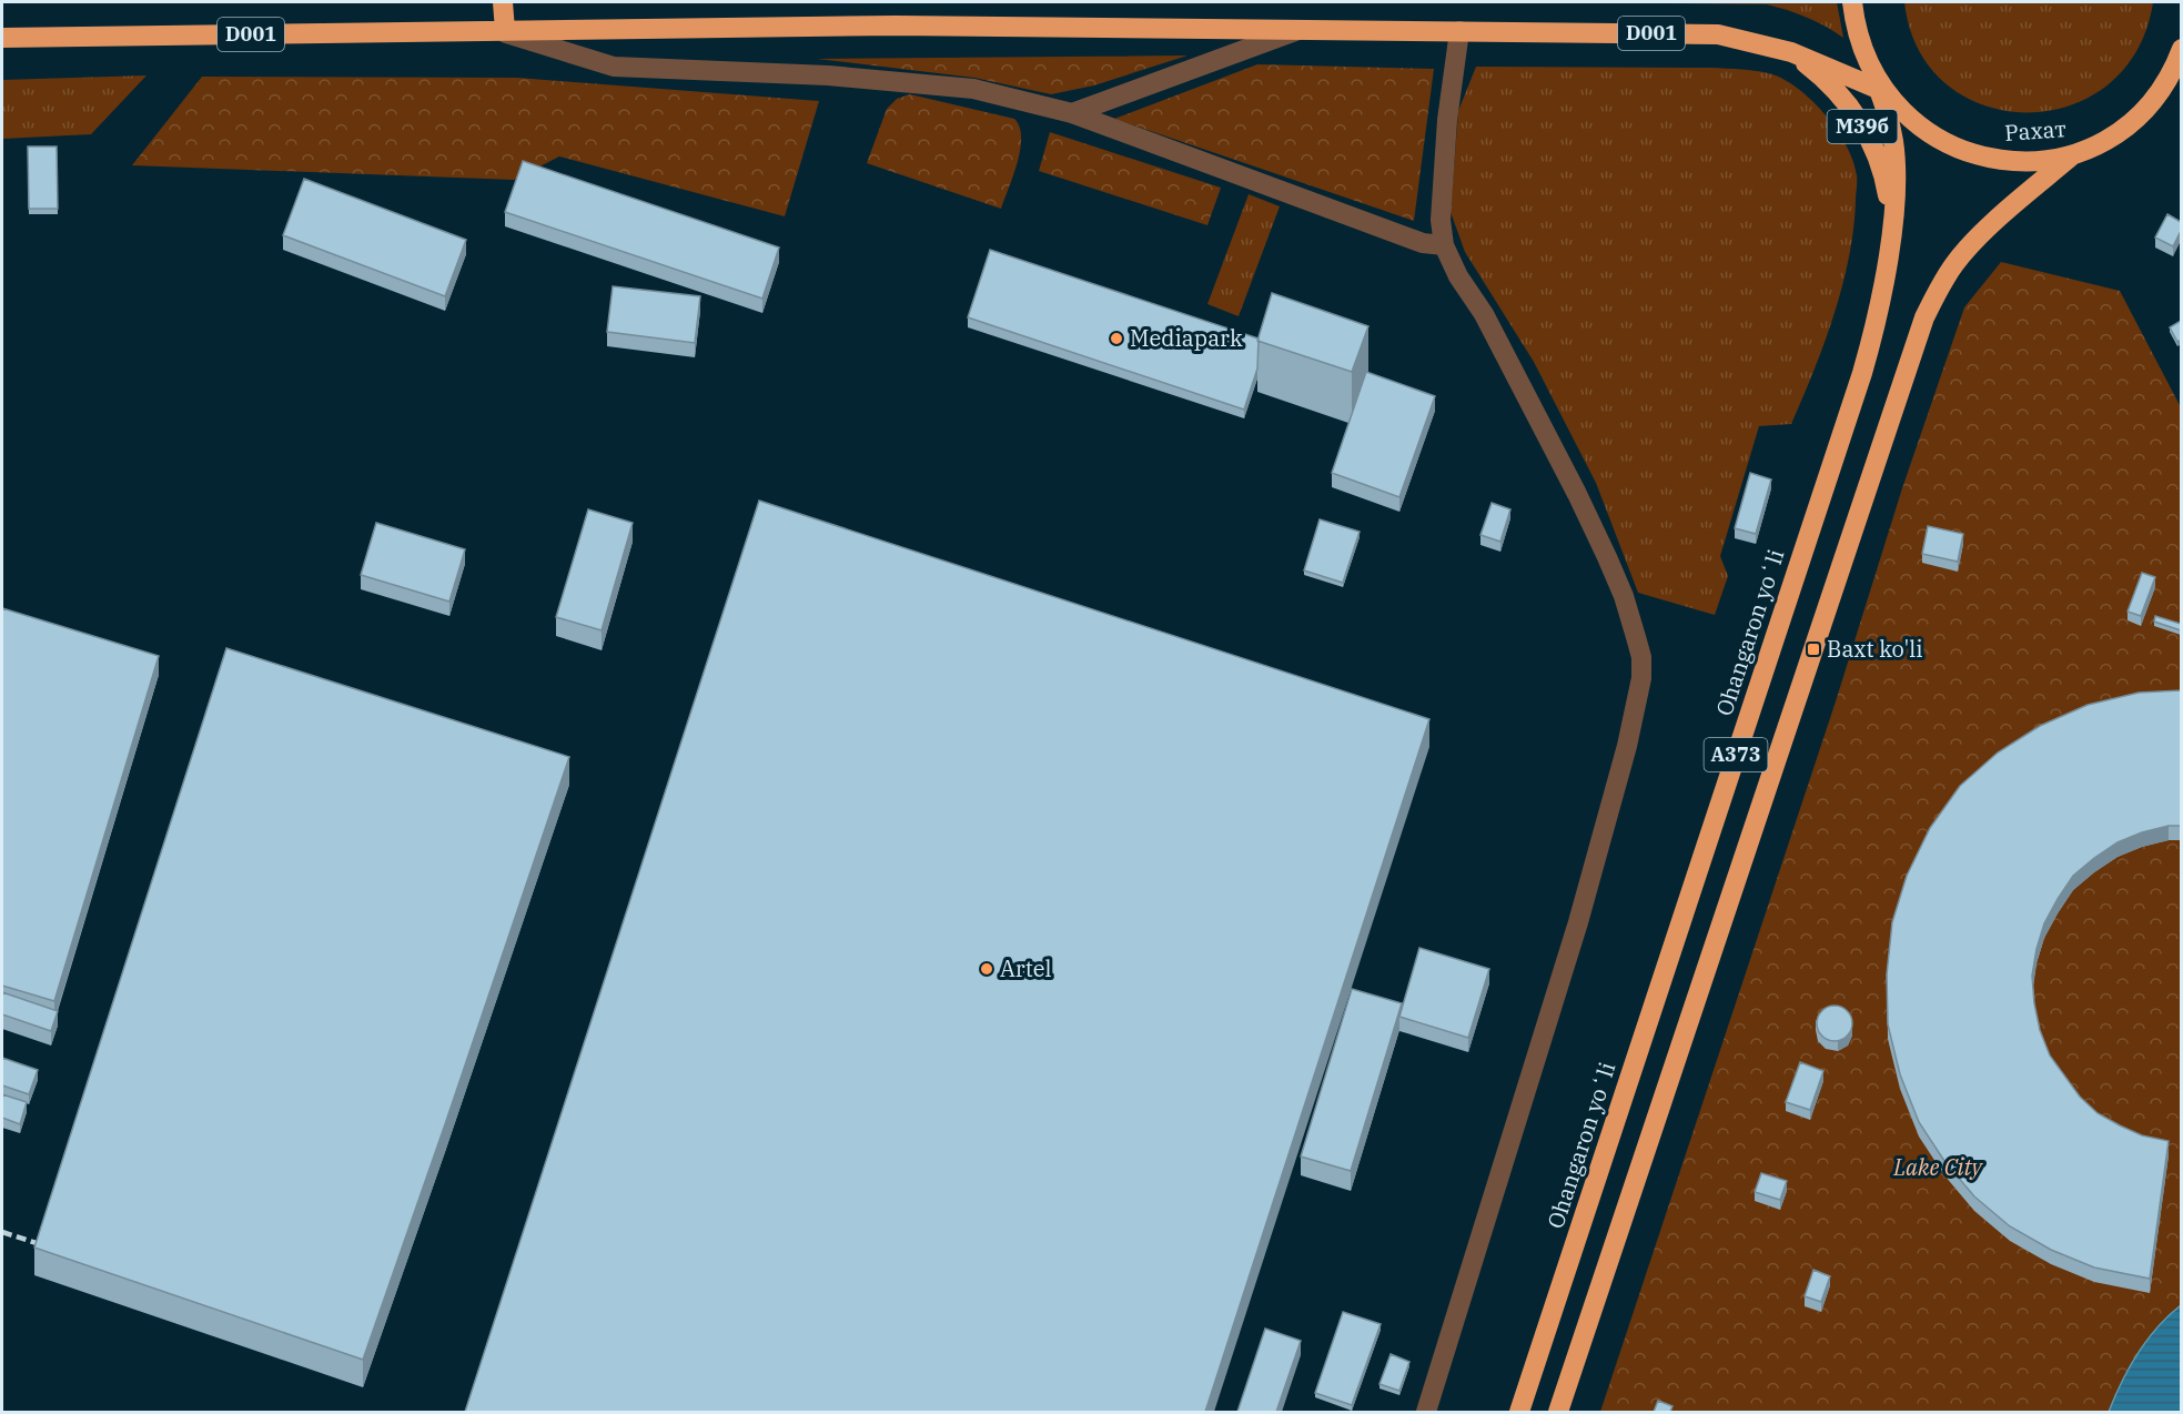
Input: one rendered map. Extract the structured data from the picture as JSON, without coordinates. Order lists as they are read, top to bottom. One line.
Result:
{"streets":{"highway":["D001","M39б","Рахат","Ohangaron yoʻli","A373"]},"crossings":[["D001","M39б"],["D001","Рахат"],["D001","Ohangaron yoʻli"],["M39б","Ohangaron yoʻli"],["Рахат","Ohangaron yoʻli"],["Рахат","A373"]],"parks":["Lake City"],"places":{"other":["Mediapark","Artel"],"transit":["Baxt ko'li"]}}
